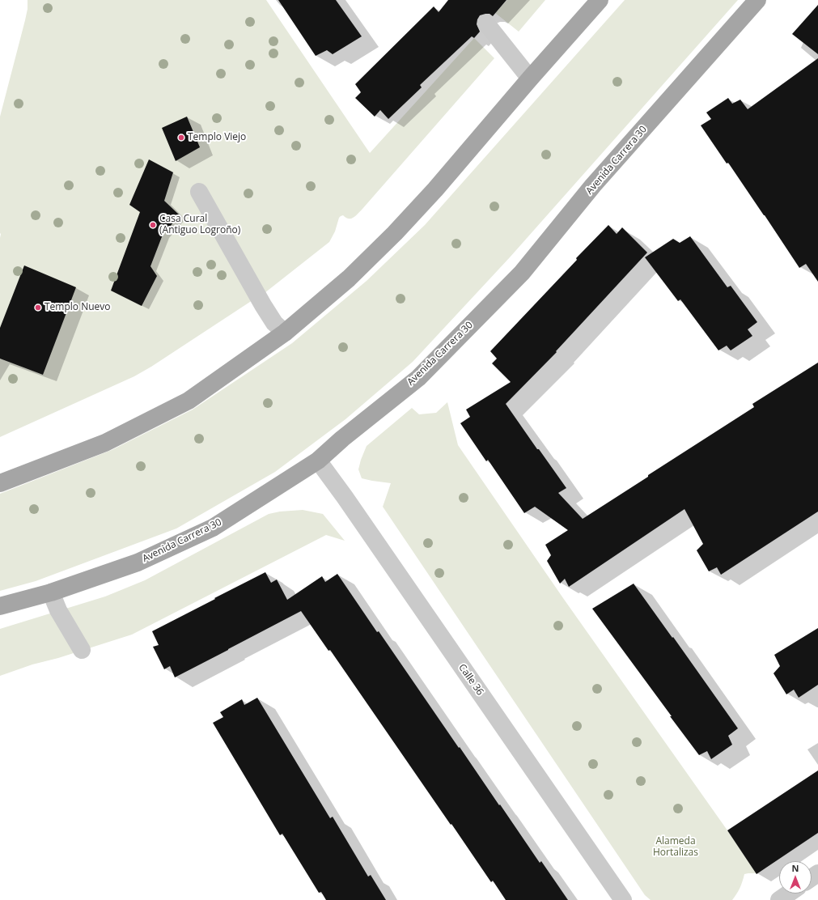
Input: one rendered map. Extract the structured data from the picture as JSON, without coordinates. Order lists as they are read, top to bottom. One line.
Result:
{"streets":{"main road":["Avenida Carrera 30"],"street":["Calle 36"]},"crossings":[["Avenida Carrera 30","Calle 36"]],"parks":["Alameda Hortalizas"],"places":["Templo Viejo","Casa Cural (Antiguo Logroño)","Templo Nuevo"],"north":"top"}
